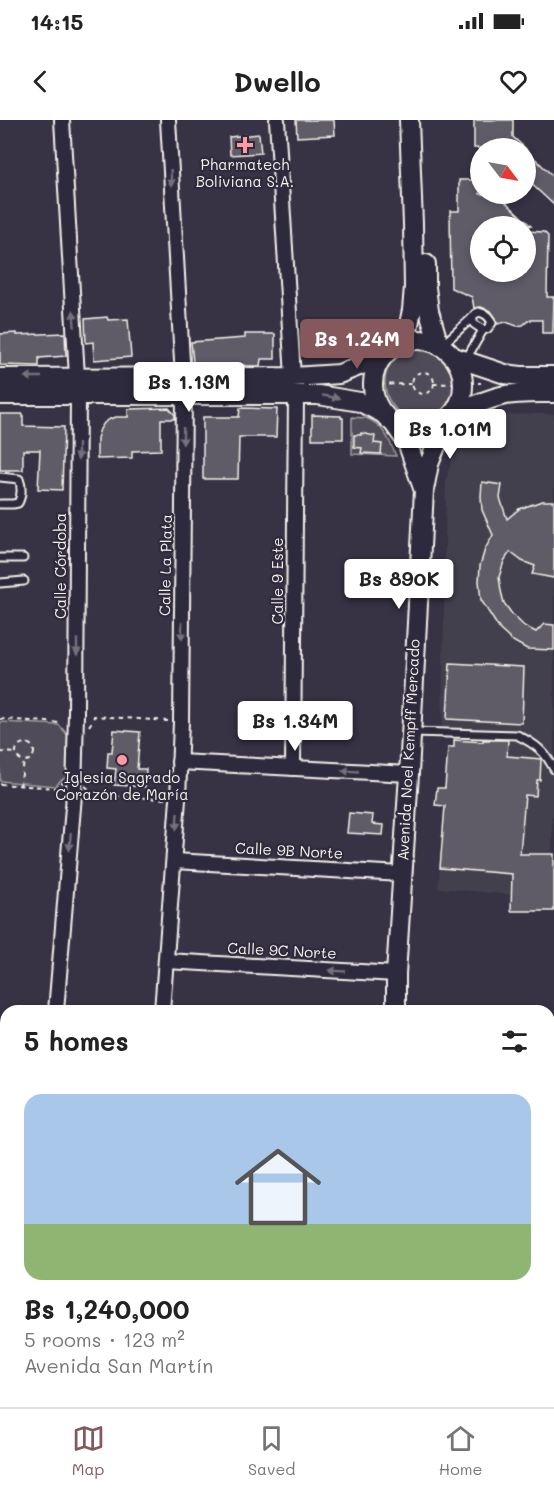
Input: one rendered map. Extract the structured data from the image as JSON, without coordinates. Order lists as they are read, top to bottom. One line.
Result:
{"streets":{"main road":["Avenida Noel Kempff Mercado"],"street":["Calle La Plata","Calle Córdoba","Calle 9 Este","Calle 9B Norte","Calle 9C Norte"]},"crossings":[["Calle La Plata","Calle 9B Norte"],["Calle La Plata","Calle 9C Norte"],["Avenida Noel Kempff Mercado","Calle 9B Norte"],["Avenida Noel Kempff Mercado","Calle 9C Norte"]],"one_way":["Calle La Plata","Calle 9C Norte"],"places":{"health":["Pharmatech Boliviana S.A."],"other":["Iglesia Sagrado Corazón de María"]},"north":"bottom right","page":{"status":"14:15","header":"Dwello","price":["Bs 1.24M","Bs 1.13M","Bs 1.01M","Bs 890K","Bs 1.34M"],"heading":"5 homes","list":[{"name":"Bs 1,240,000","note":"5 rooms · 123 m² · Avenida San Martín"}],"tabs":["Map","Saved","Home"]}}
